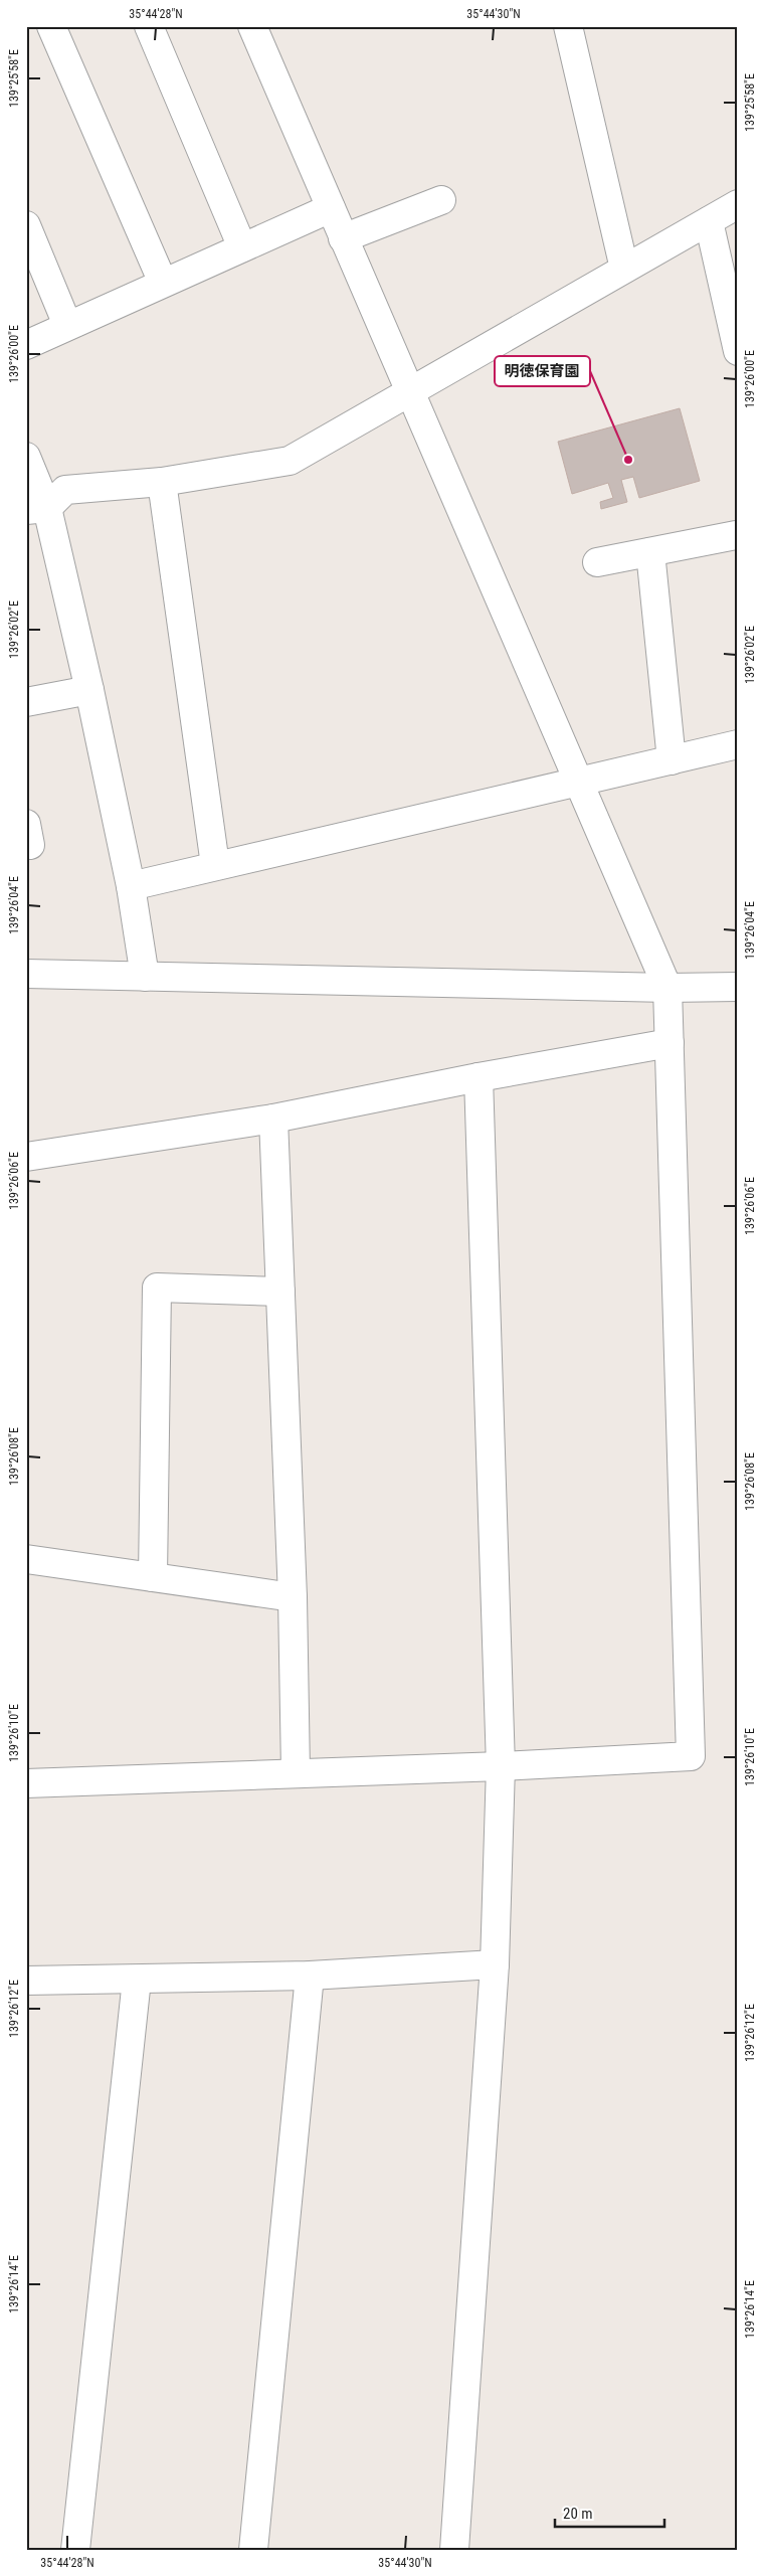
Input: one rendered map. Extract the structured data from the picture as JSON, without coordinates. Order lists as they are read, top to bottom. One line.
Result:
{"places":["明徳保育園"],"scale_bar":"20 m","coordinates":["35°44'28\"N","35°44'30\"N","139°25'58\"E","139°26'00\"E","139°26'02\"E","139°26'04\"E","139°26'06\"E","139°26'08\"E","139°26'10\"E","139°26'12\"E","139°26'14\"E"]}
